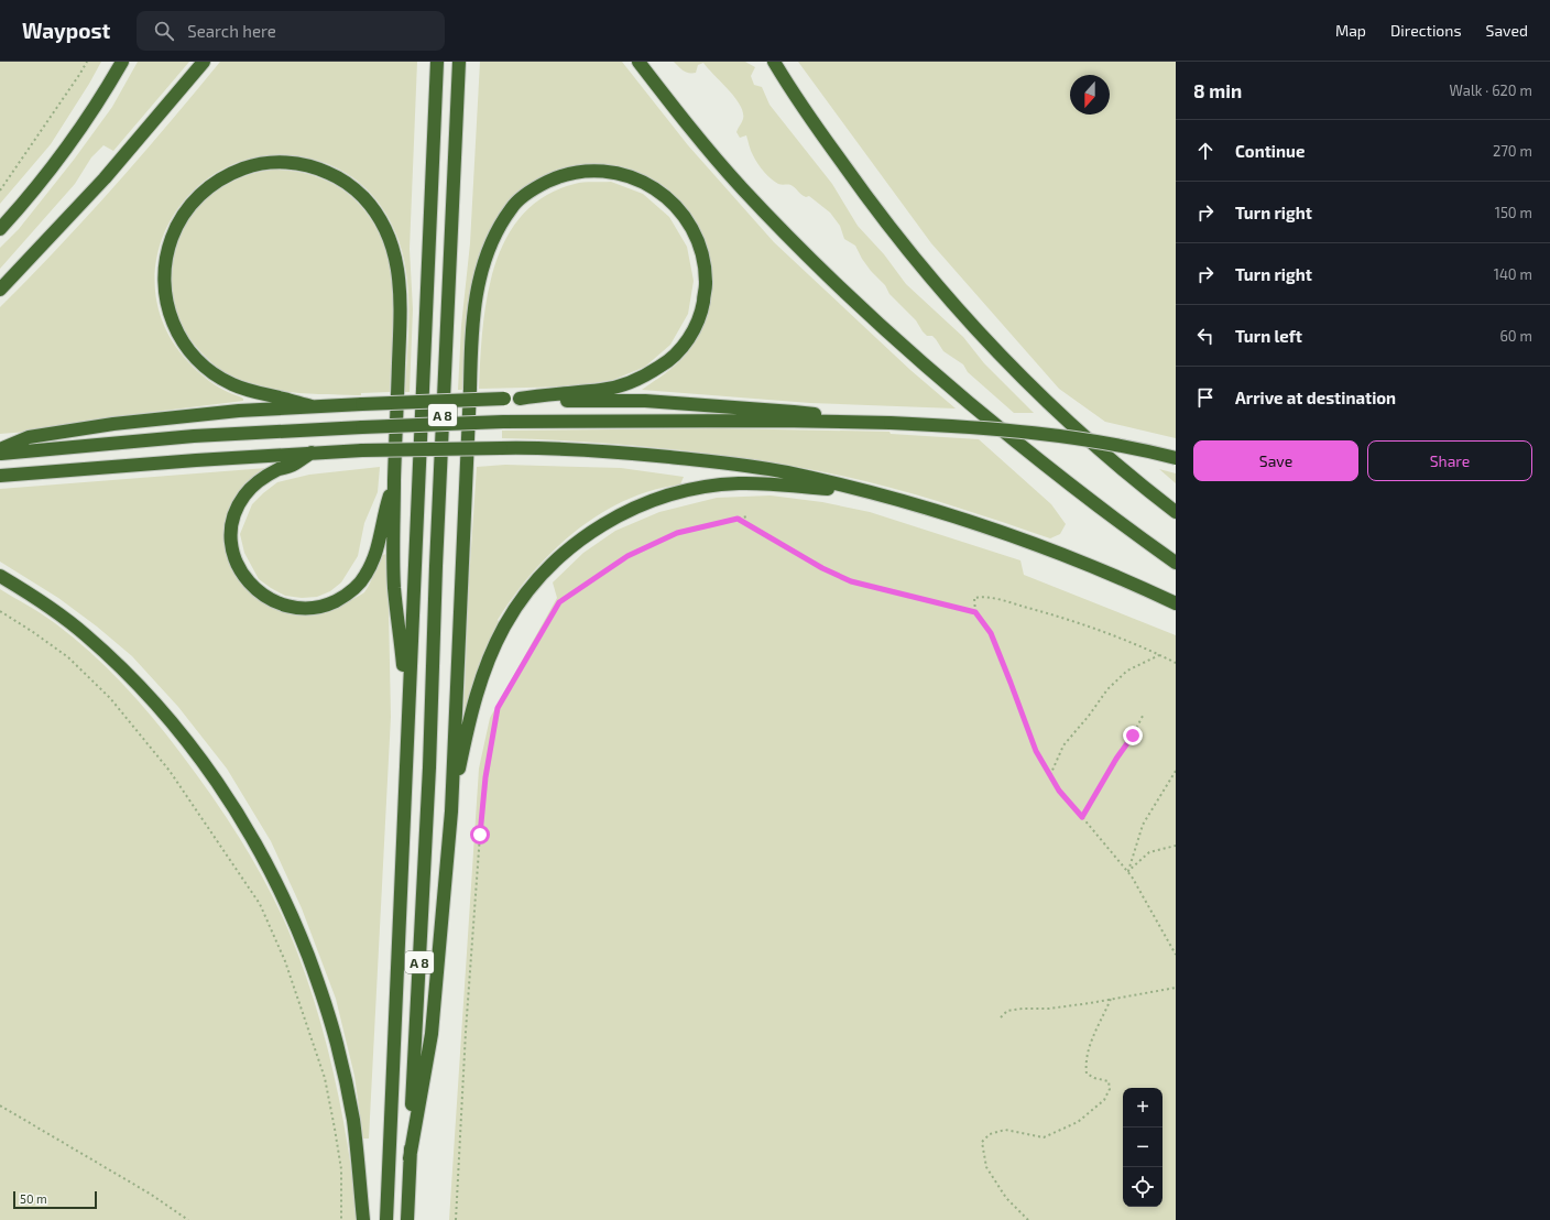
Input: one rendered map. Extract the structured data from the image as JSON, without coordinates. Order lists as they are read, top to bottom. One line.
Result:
{"streets":{"highway":["A 8"]},"scale_bar":"50 m","north":"bottom","page":{"header":"Waypost","search":"Search here","nav":["Map","Directions","Saved"],"heading":["8 min","Walk · 620 m"],"list":[["Continue","270 m"],["Turn right","150 m"],["Turn right","140 m"],["Turn left","60 m"],"Arrive at destination"],"buttons":["Save","Share"],"map_buttons":["+","−"],"scale":"50 m"}}
